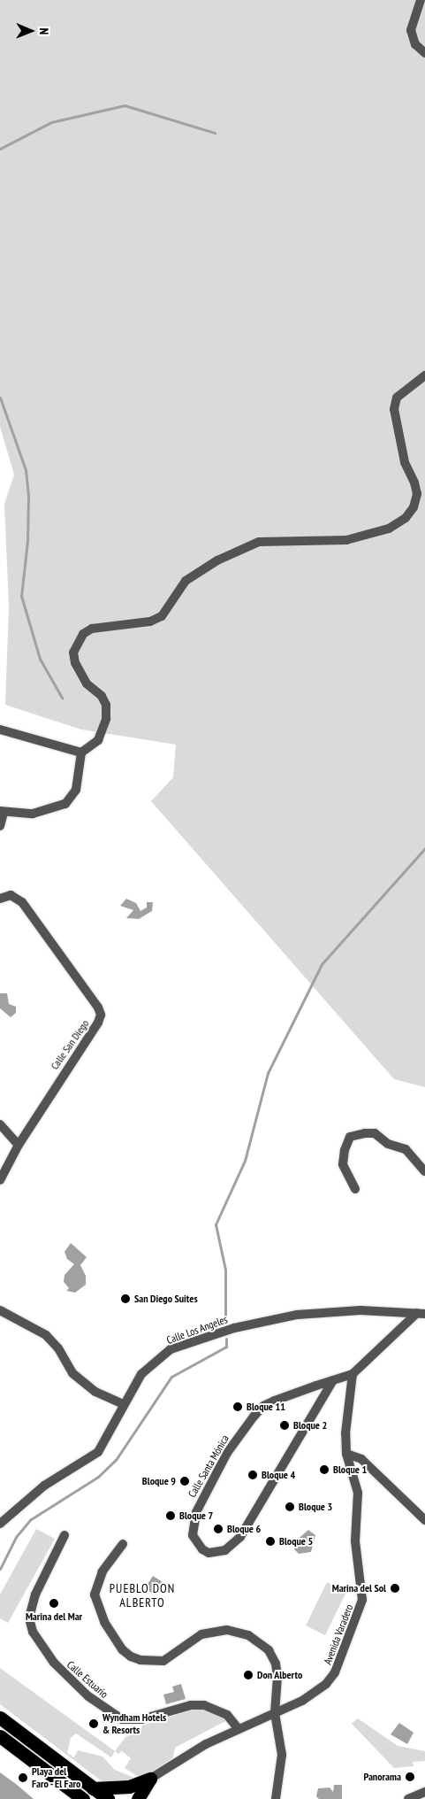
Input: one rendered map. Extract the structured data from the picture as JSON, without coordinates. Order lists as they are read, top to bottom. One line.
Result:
{"streets":{"street":["Calle San Diego","Calle Los Angeles","Calle Santa Mónica","Avenida Varadero","Calle Estuario"]},"crossings":[["Calle Santa Mónica","Avenida Varadero"],["Avenida Varadero","Calle Estuario"]],"districts":["PUEBLO DON ALBERTO"],"places":["San Diego Suites","Bloque 11","Bloque 2","Bloque 1","Bloque 4","Bloque 9","Bloque 3","Bloque 7","Bloque 6","Bloque 5","Marina del Sol","Marina del Mar","Don Alberto","Wyndham Hotels & Resorts","Panorama","Playa del Faro - El Faro"],"north":"right"}
